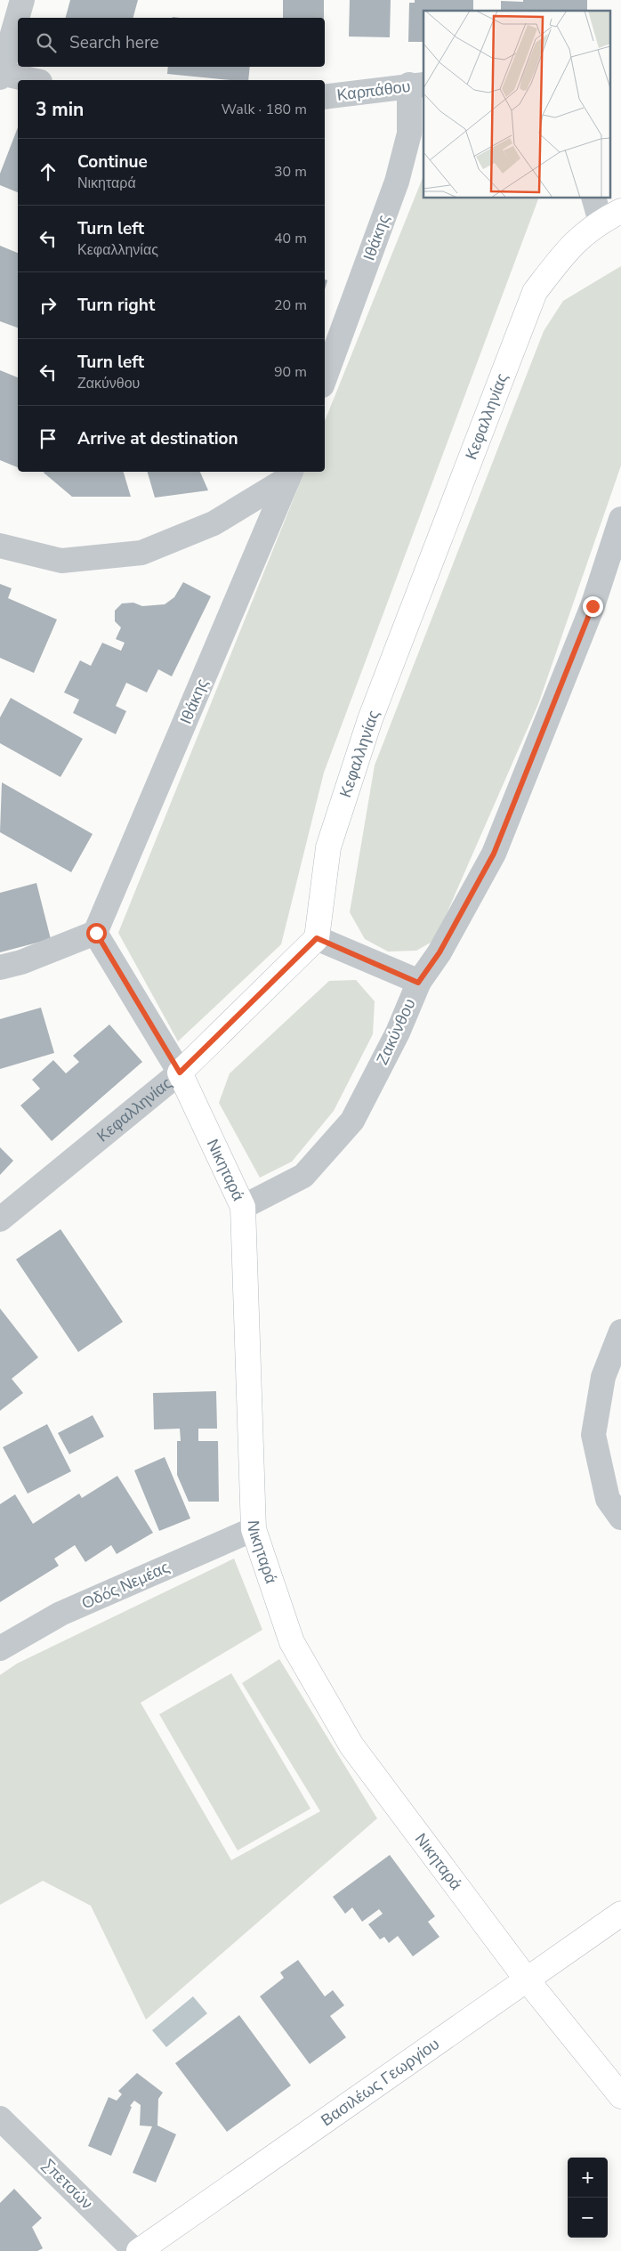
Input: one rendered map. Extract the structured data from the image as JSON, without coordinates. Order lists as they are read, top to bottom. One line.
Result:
{"streets":{"street":["Καρπάθου","Ιθάκης","Κεφαλληνίας","Ζακύνθου","Νικηταρά","Οδóς Νεμέας","Βασιλέως Γεωργίου","Σπετσών"]},"crossings":[["Καρπάθου","Ιθάκης"],["Ιθάκης","Νικηταρά"],["Κεφαλληνίας","Νικηταρά"],["Ζακύνθου","Νικηταρά"],["Νικηταρά","Οδóς Νεμέας"],["Νικηταρά","Βασιλέως Γεωργίου"]],"page":{"search":"Search here","heading":["3 min","Walk · 180 m"],"list":[["Continue","Νικηταρά","30 m"],["Turn left","Κεφαλληνίας","40 m"],["Turn right","20 m"],["Turn left","Ζακύνθου","90 m"],"Arrive at destination"],"map_buttons":["+","−"]}}
